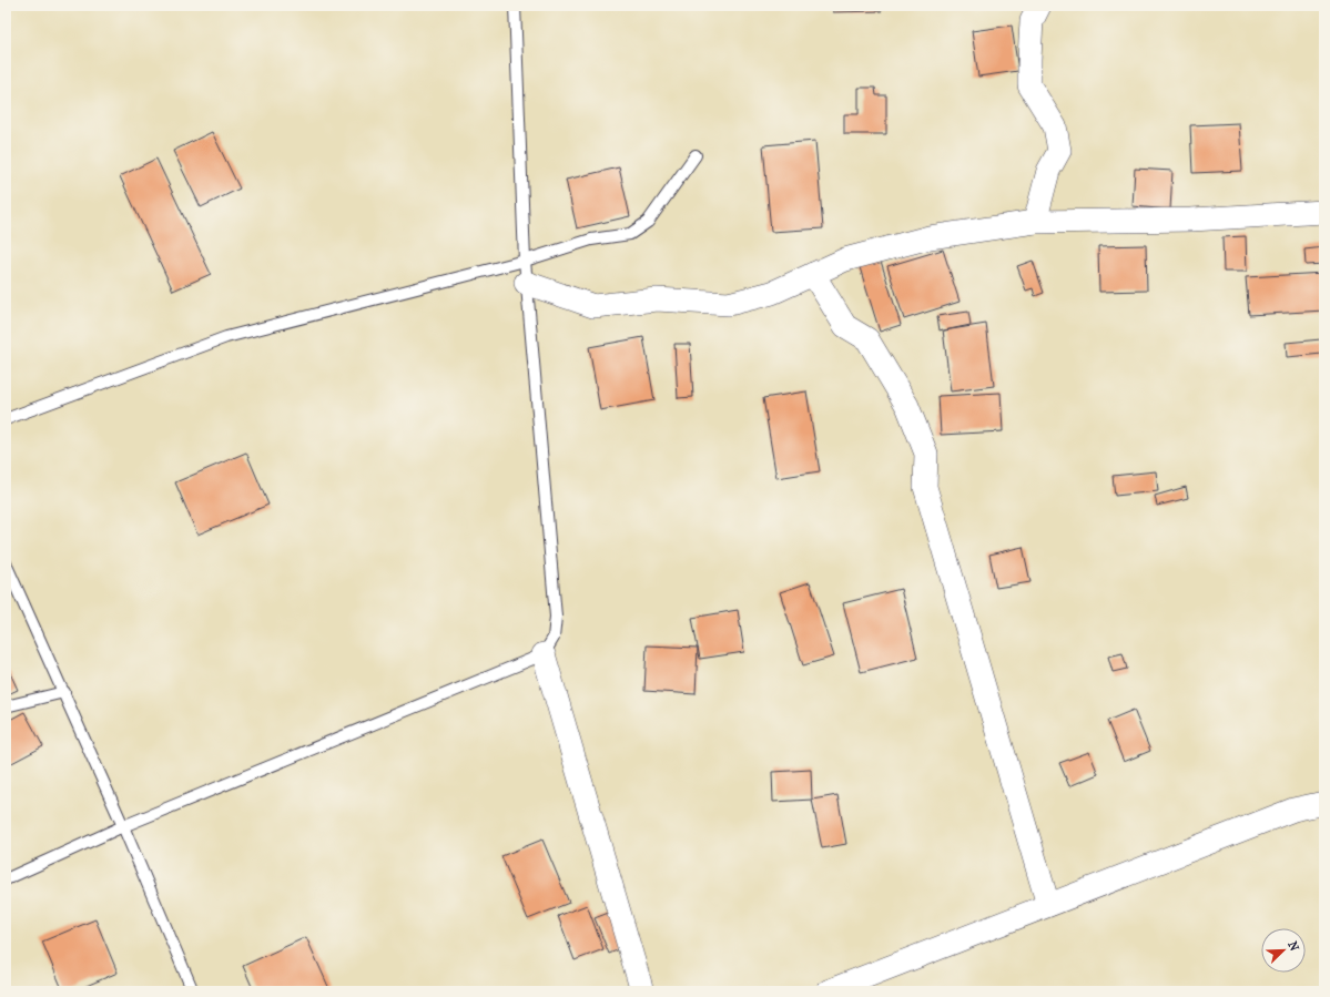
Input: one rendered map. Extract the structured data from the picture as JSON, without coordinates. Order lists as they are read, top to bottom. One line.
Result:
{"north":"top right"}
